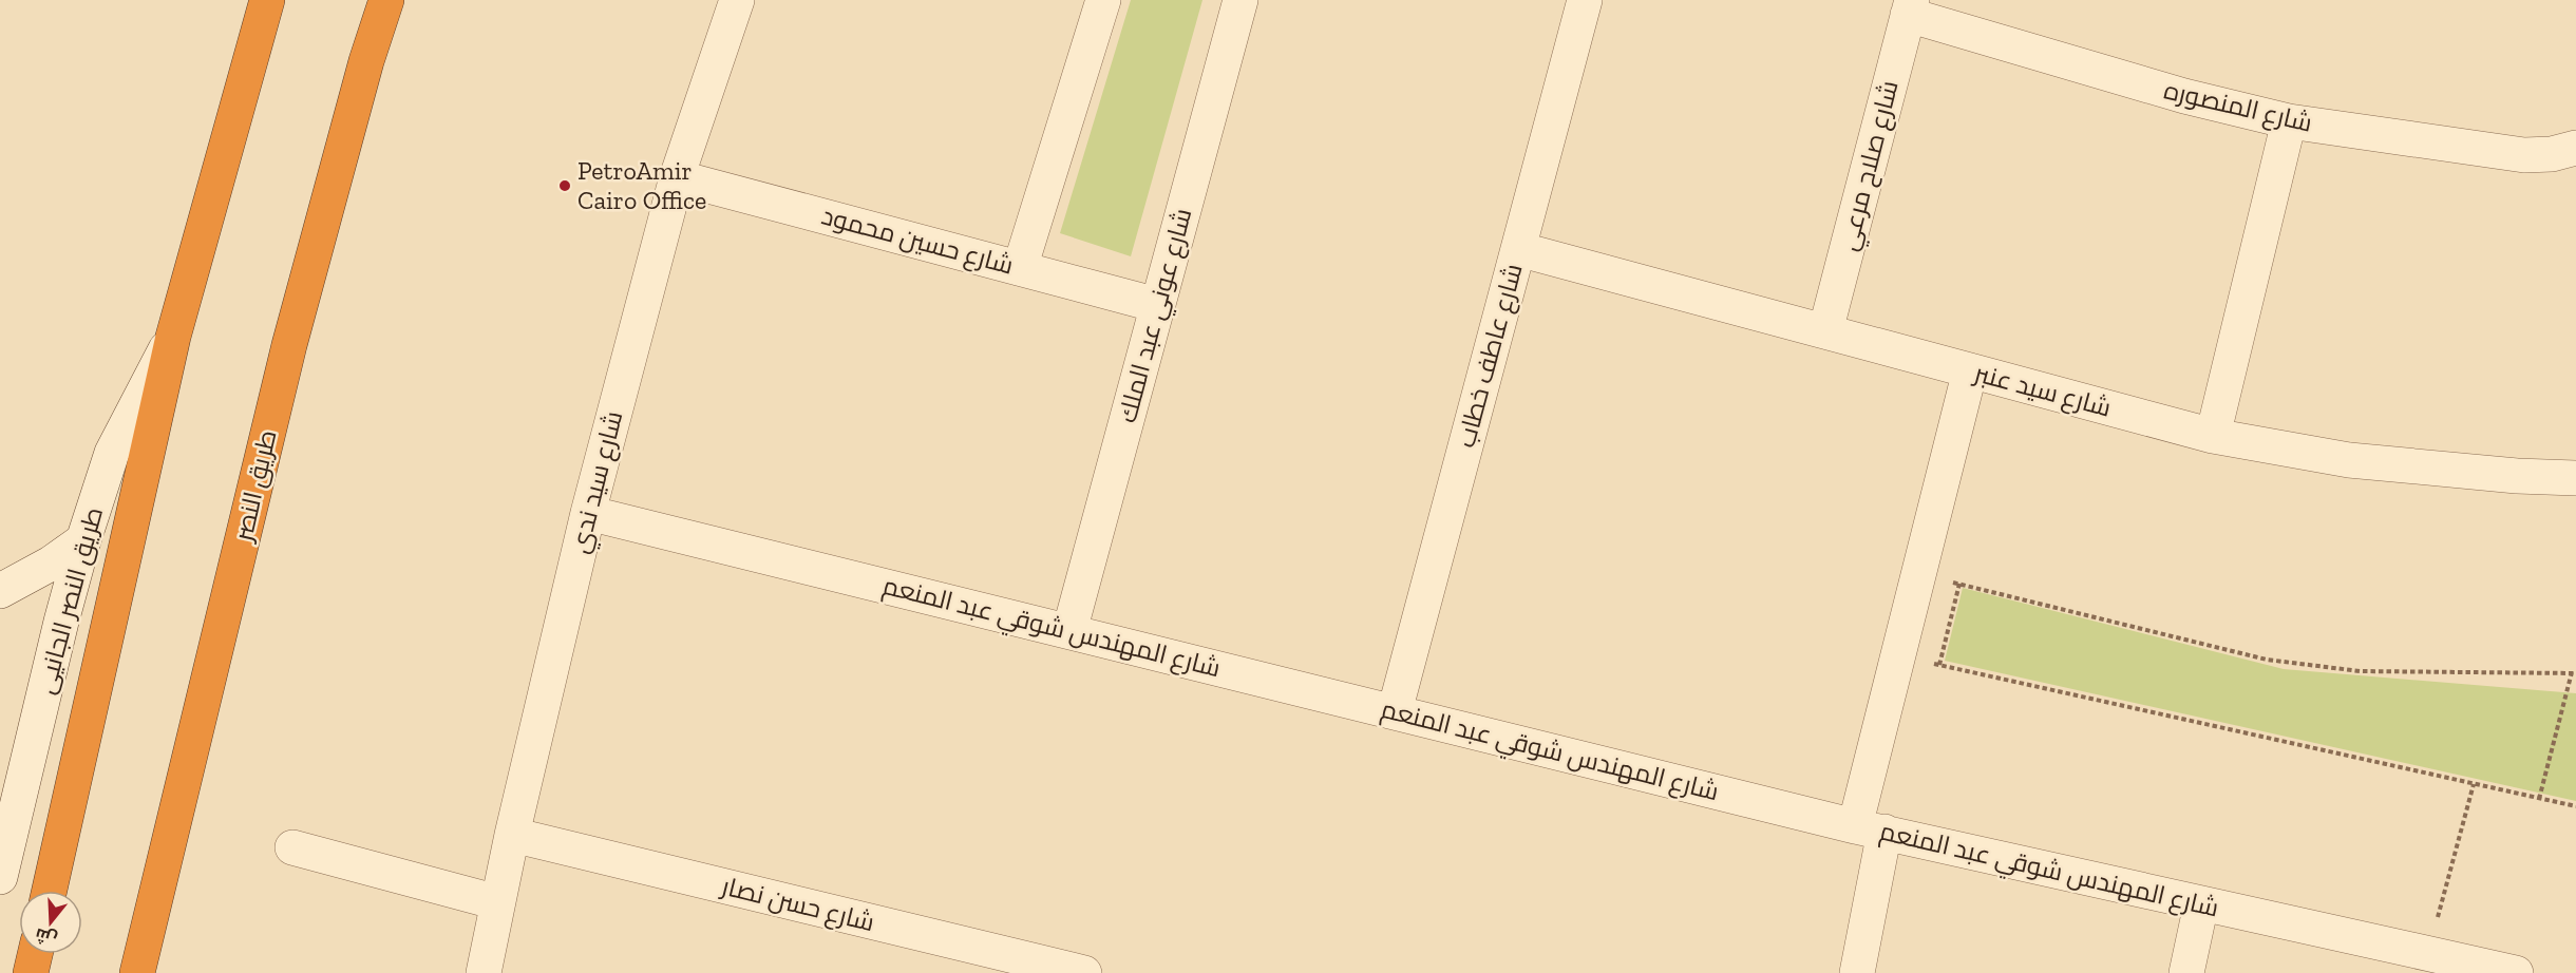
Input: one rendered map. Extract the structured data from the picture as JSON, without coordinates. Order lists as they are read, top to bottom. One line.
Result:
{"streets":{"highway":["طريق النصر"],"street":["شارع المنصوره","شارع صلاح مرعي","شارع حسين محمود","شارع عوني عبد الملك","شارع عاطف خطاب","شارع سيد عنبر","شارع سيد ندي","طريق النصر الجانيى","شارع المهندس شوقي عبد المنعم","شارع حسن نصار"]},"crossings":[["شارع المنصوره","شارع صلاح مرعي"],["شارع صلاح مرعي","شارع سيد عنبر"],["شارع حسين محمود","شارع عوني عبد الملك"],["شارع حسين محمود","شارع سيد ندي"],["شارع عوني عبد الملك","شارع المهندس شوقي عبد المنعم"],["شارع عاطف خطاب","شارع سيد عنبر"],["شارع عاطف خطاب","شارع المهندس شوقي عبد المنعم"],["شارع سيد ندي","شارع المهندس شوقي عبد المنعم"],["شارع سيد ندي","شارع حسن نصار"]],"places":["PetroAmir Cairo Office"],"north":"bottom"}
